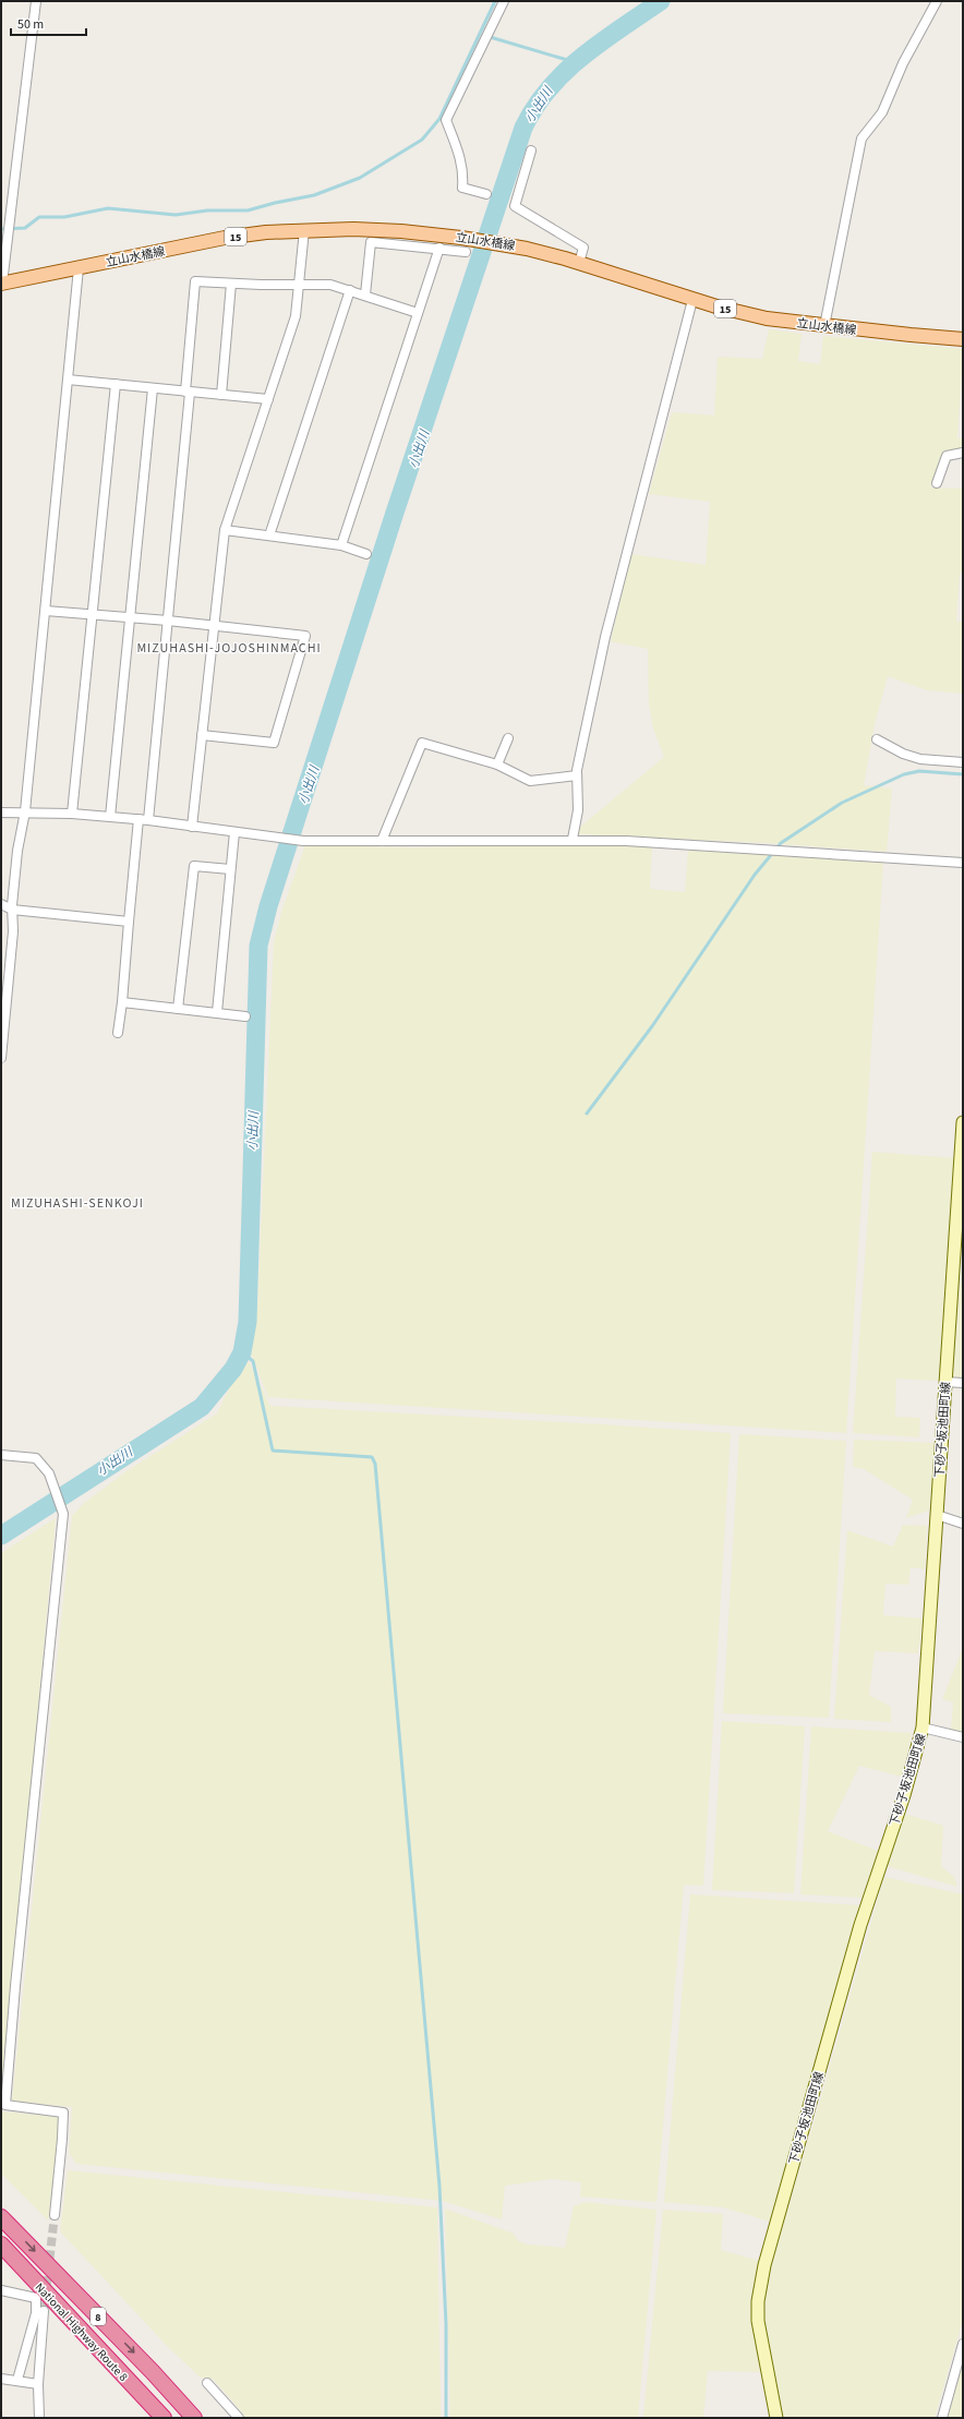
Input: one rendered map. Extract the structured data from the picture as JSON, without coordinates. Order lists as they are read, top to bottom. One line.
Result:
{"streets":{"highway":["8","National Highway Route 8"],"main road":["15","立山水橋線","下砂子坂池田町線"]},"districts":["MIZUHASHI-JOJOSHINMACHI","MIZUHASHI-SENKOJI"],"water":["小出川"],"scale_bar":"50 m"}
